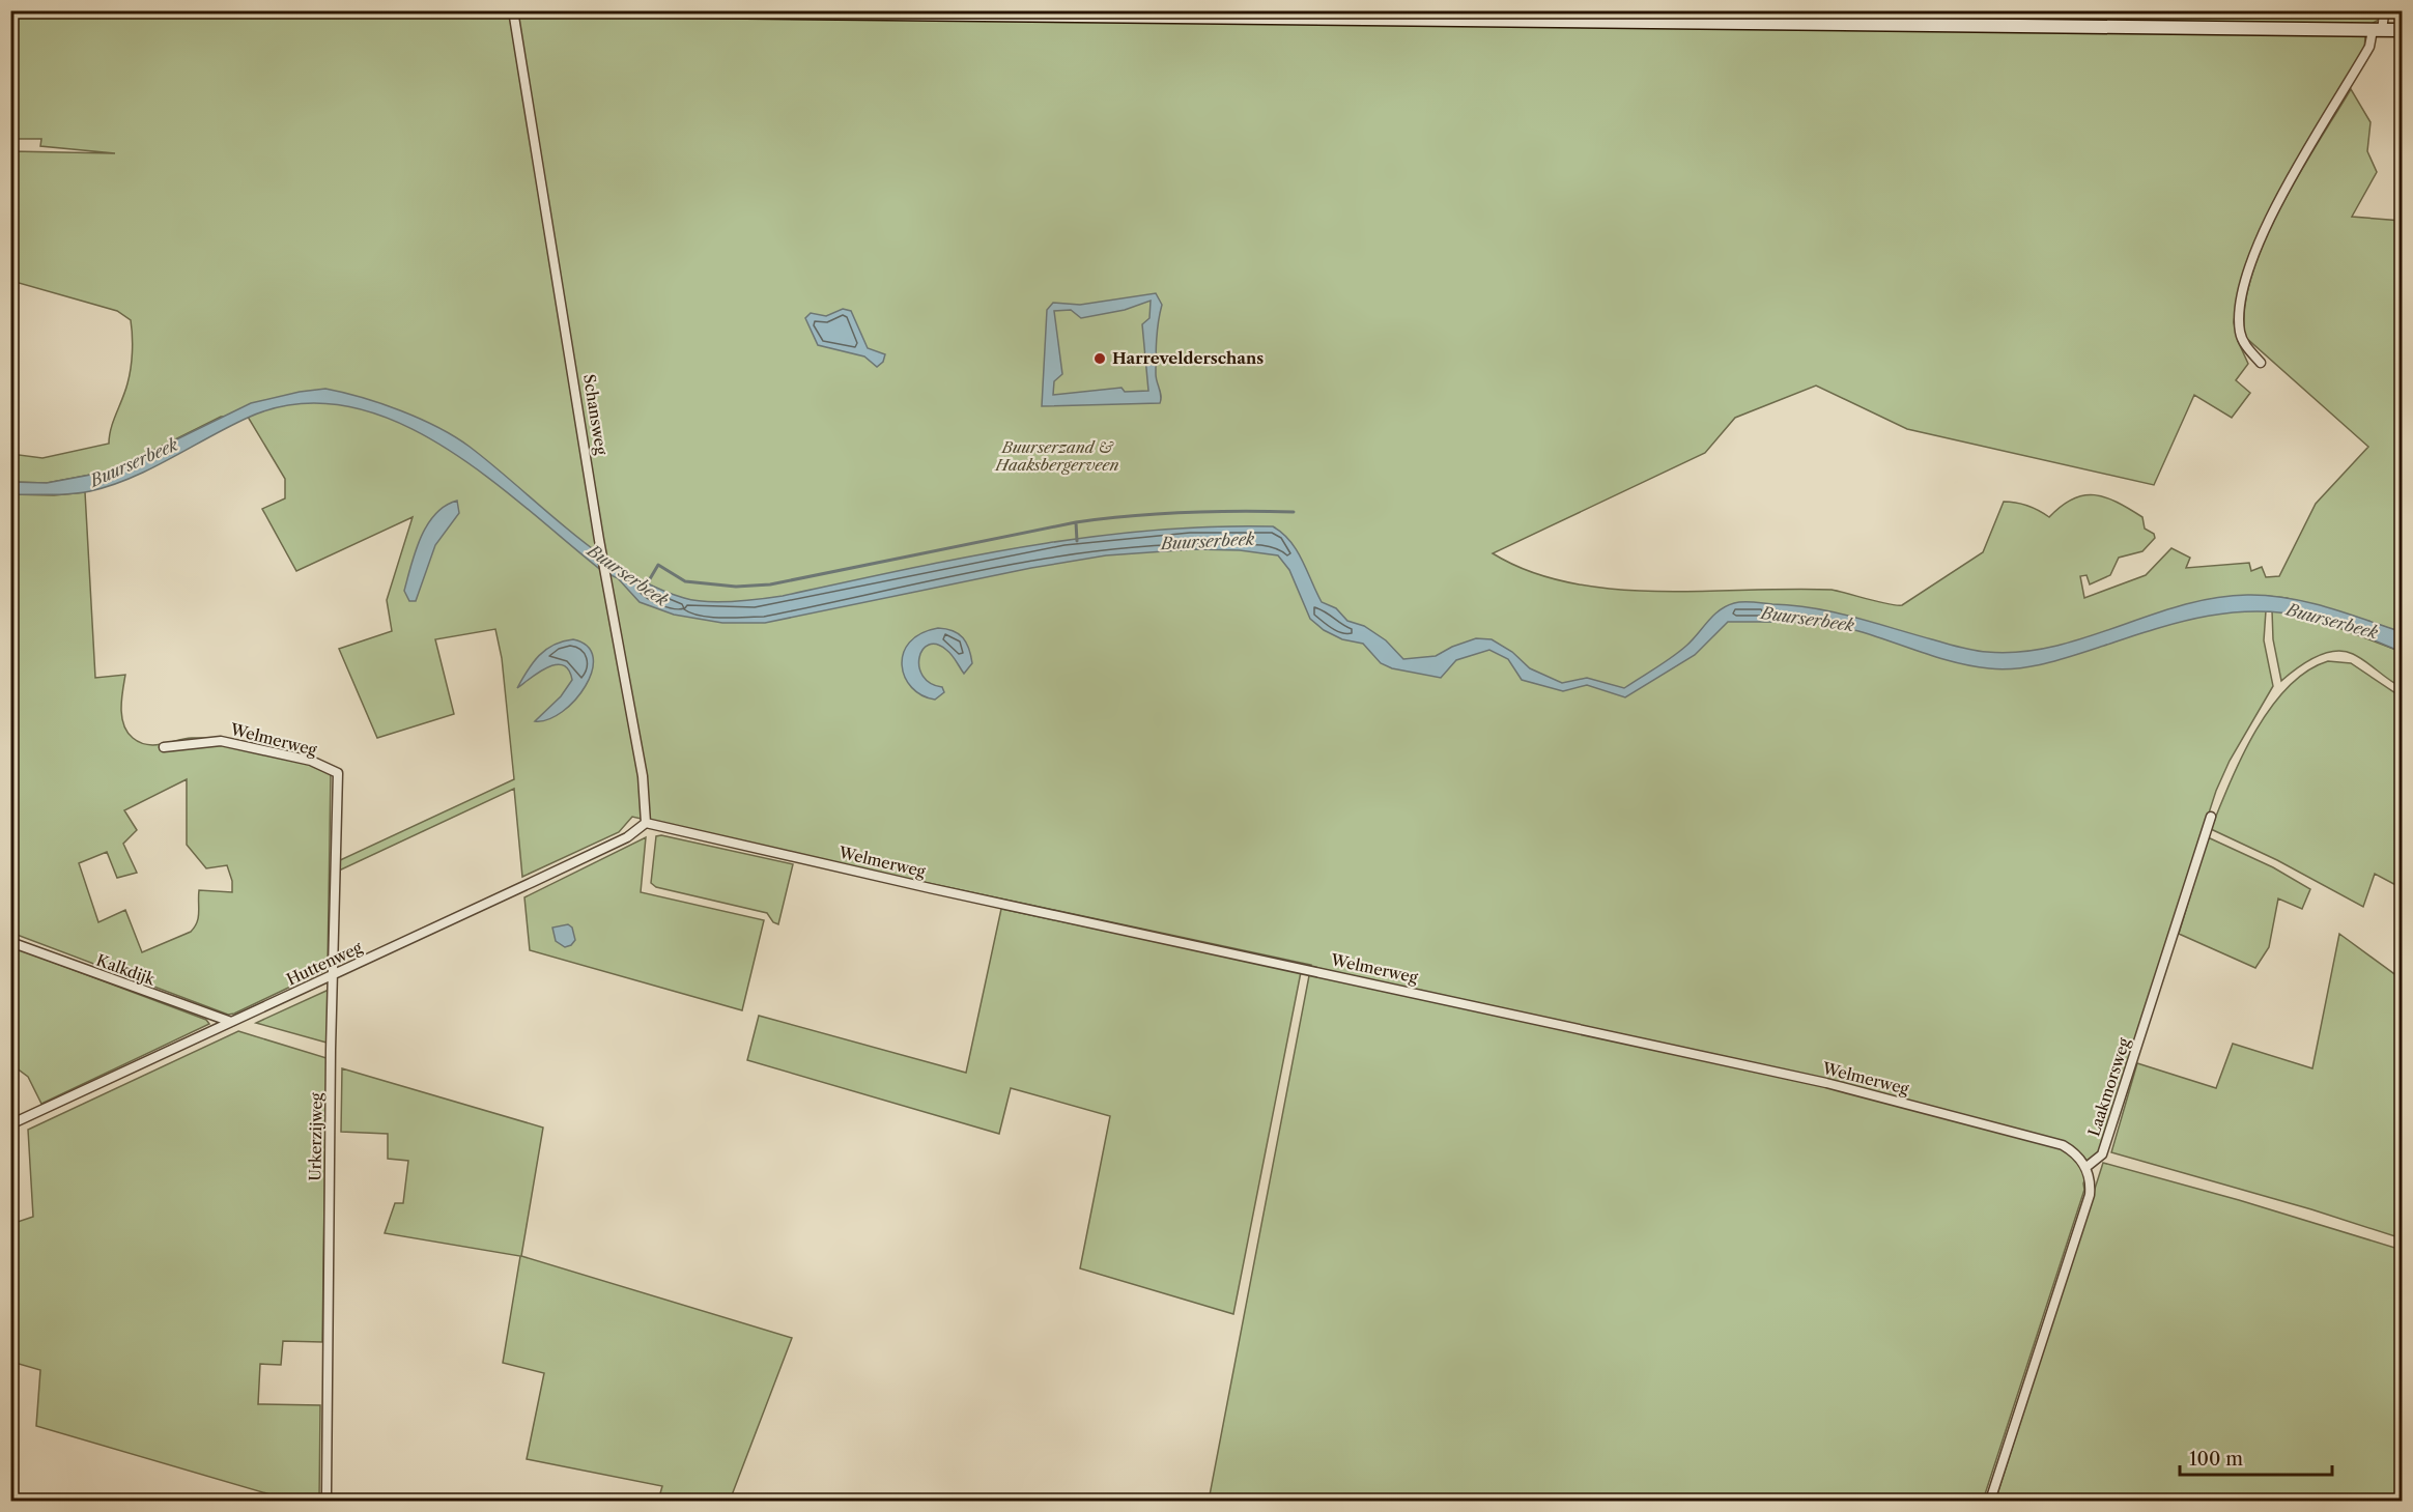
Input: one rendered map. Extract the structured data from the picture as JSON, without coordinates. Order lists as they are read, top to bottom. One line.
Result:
{"streets":{"street":["Schansweg","Welmerweg","Huttenweg","Kalkdijk","Laakmorsweg","Urkerzijweg"]},"crossings":[["Schansweg","Welmerweg"],["Schansweg","Huttenweg"],["Welmerweg","Huttenweg"],["Welmerweg","Laakmorsweg"],["Welmerweg","Urkerzijweg"],["Huttenweg","Kalkdijk"],["Huttenweg","Urkerzijweg"]],"water":["Buurserbeek"],"parks":["Buurserzand & Haaksbergerveen"],"places":["Harrevelderschans"],"scale_bar":"100 m"}
